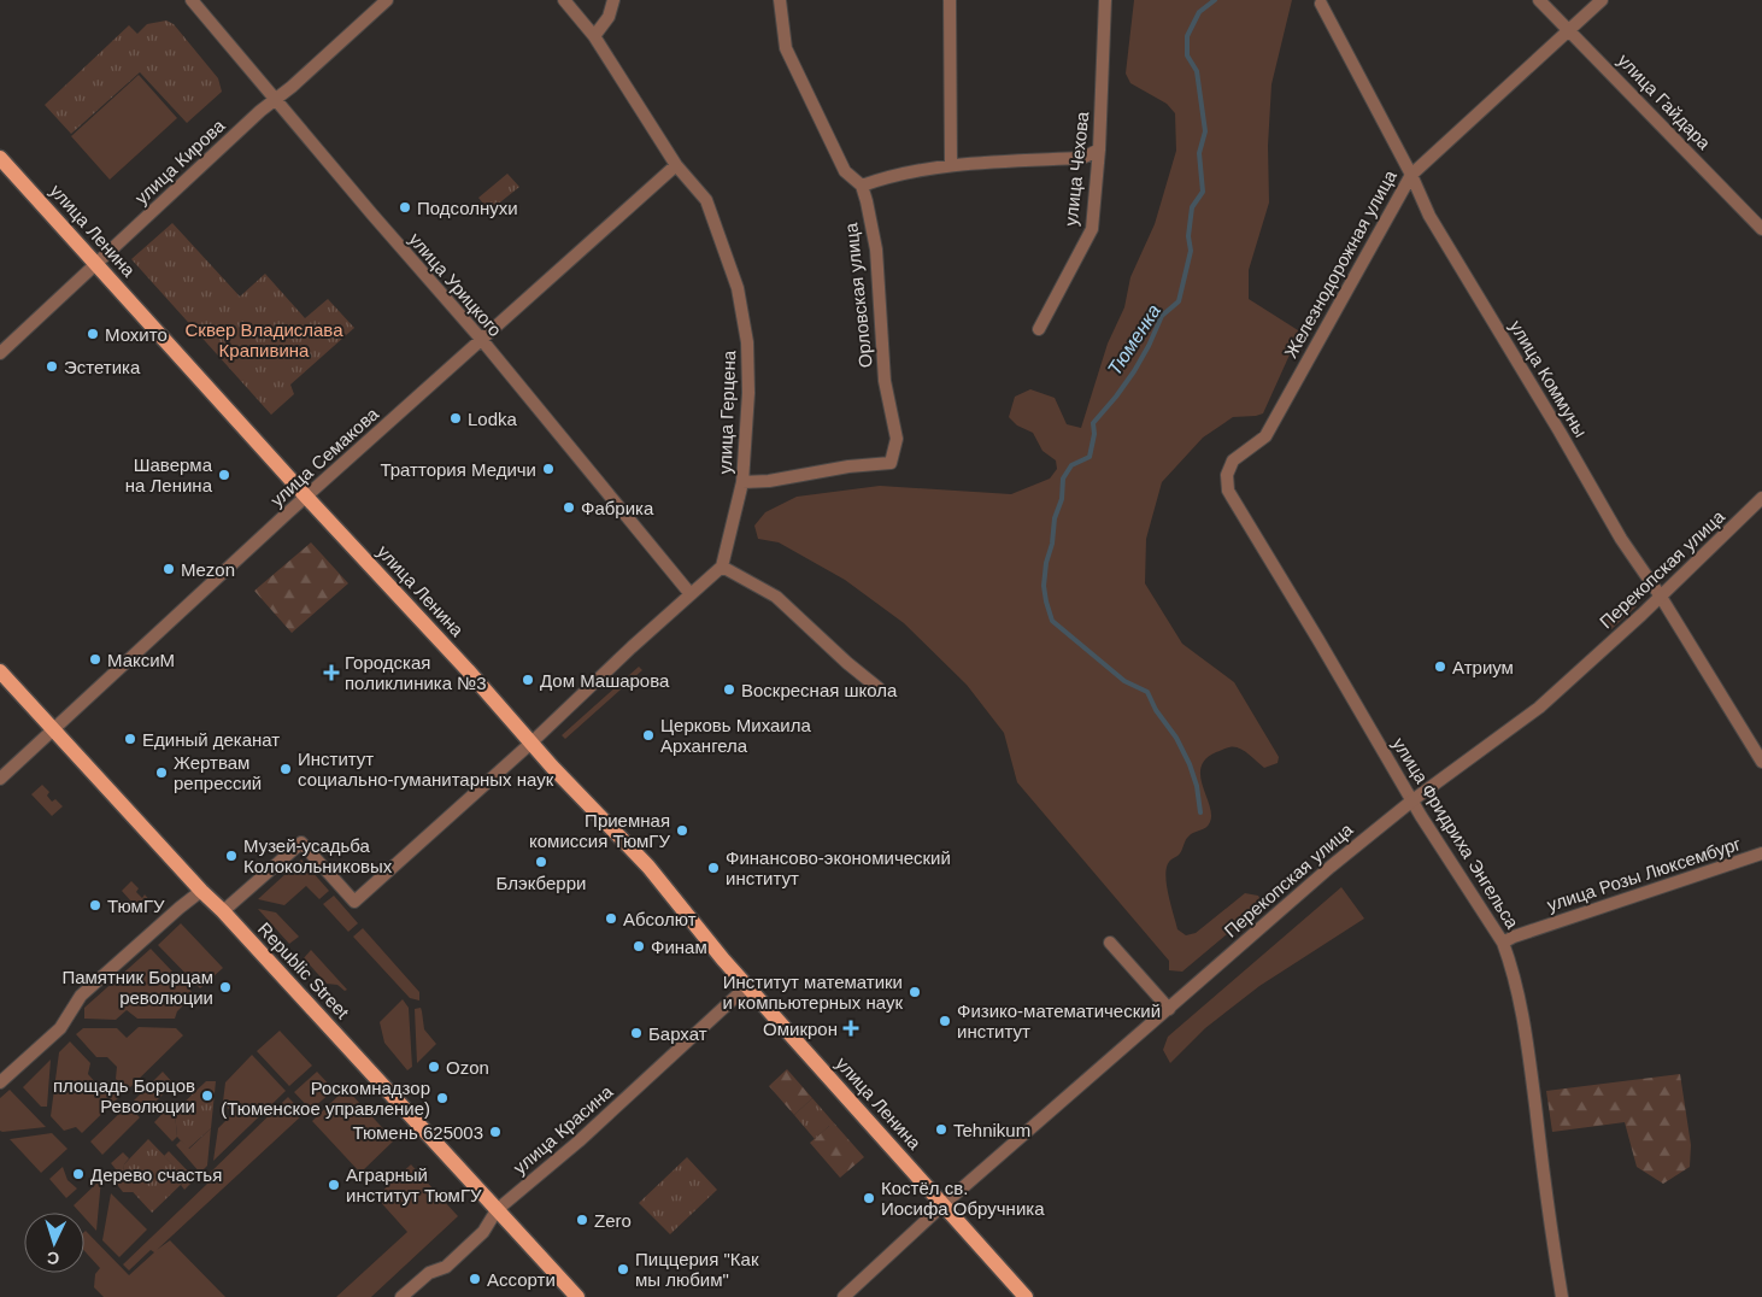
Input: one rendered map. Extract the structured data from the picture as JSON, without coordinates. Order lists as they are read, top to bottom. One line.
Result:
{"streets":{"main road":["улица Ленина","Republic Street"],"street":["улица Гайдара","улица Кирова","улица Чехова","Железнодорожная улица","улица Урицкого","Орловская улица","улица Коммуны","улица Герцена","улица Семакова","Перекопская улица","улица Фридриха Энгельса","улица Розы Люксембург","улица Красина"]},"crossings":[["улица Гайдара","Железнодорожная улица"],["улица Кирова","улица Ленина"],["улица Кирова","улица Урицкого"],["улица Ленина","улица Семакова"],["улица Ленина","Перекопская улица"],["улица Ленина","улица Красина"],["Железнодорожная улица","улица Коммуны"],["Железнодорожная улица","улица Фридриха Энгельса"],["улица Урицкого","улица Семакова"],["Орловская улица","улица Герцена"],["улица Коммуны","Перекопская улица"],["улица Герцена","улица Семакова"],["улица Семакова","Republic Street"],["Перекопская улица","улица Фридриха Энгельса"],["улица Фридриха Энгельса","улица Розы Люксембург"],["Republic Street","улица Красина"]],"water":["Тюменка"],"parks":["Сквер Владислава Крапивина"],"places":{"other":["Подсолнухи","Мохито","Эстетика","Lodka","Траттория Медичи","Шаверма на Ленина","Фабрика","Mezon","МаксиМ","Атриум","Дом Машарова","Воскресная школа","Церковь Михаила Архангела","Единый деканат","Институт социально-гуманитарных наук","Жертвам репрессий","Приемная комиссия ТюмГУ","Музей-усадьба Колокольниковых","Блэкберри","Финансово-экономический институт","ТюмГУ","Абсолют","Финам","Памятник Борцам революции","Институт математики и компьютерных наук","Физико-математический институт","Бархат","Ozon","площадь Борцов Революции","Роскомнадзор (Тюменское управление)","Tehnikum","Тюмень 625003","Дерево счастья","Аграрный институт ТюмГУ","Костёл св. Иосифа Обручника","Zero","Пиццерия \"Как мы любим\"","Ассорти"],"health":["Городская поликлиника №3","Омикрон"]},"north":"bottom"}
